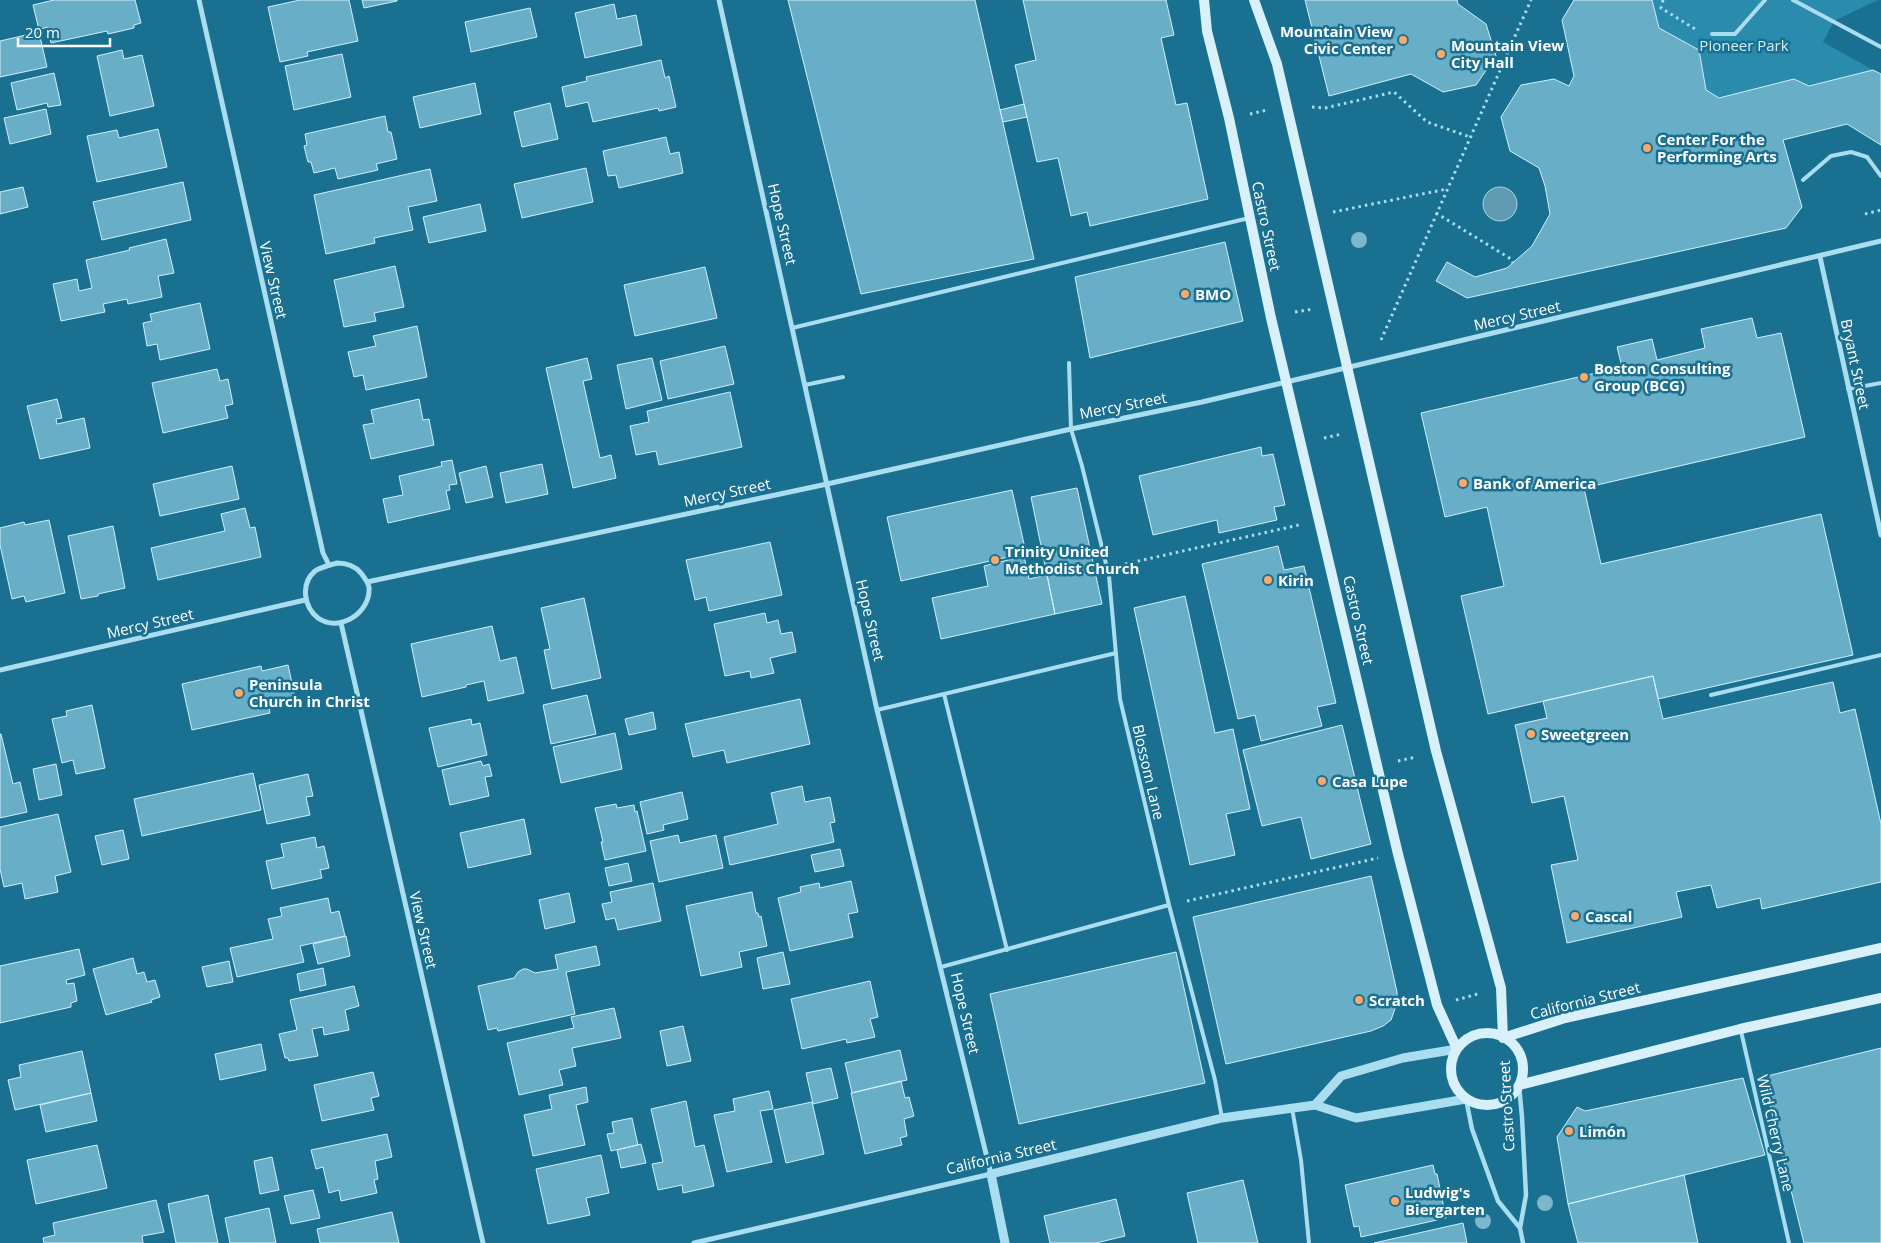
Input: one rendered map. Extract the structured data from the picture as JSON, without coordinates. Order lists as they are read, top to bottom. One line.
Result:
{"streets":{"main road":["Castro Street","California Street"],"street":["Hope Street","View Street","Mercy Street","Bryant Street"],"lane":["Blossom Lane","Wild Cherry Lane"]},"crossings":[["Hope Street","Mercy Street"],["Hope Street","California Street"],["Castro Street","Mercy Street"],["Castro Street","California Street"],["View Street","Mercy Street"],["Mercy Street","Bryant Street"],["Mercy Street","Blossom Lane"],["Blossom Lane","California Street"],["California Street","Wild Cherry Lane"]],"parks":["Pioneer Park"],"places":["Mountain View Civic Center","Mountain View City Hall","Center For the Performing Arts","BMO","Boston Consulting Group (BCG)","Bank of America","Trinity United Methodist Church","Kirin","Peninsula Church in Christ","Sweetgreen","Casa Lupe","Cascal","Scratch","Limón","Ludwig's Biergarten"],"scale_bar":"20 m"}
